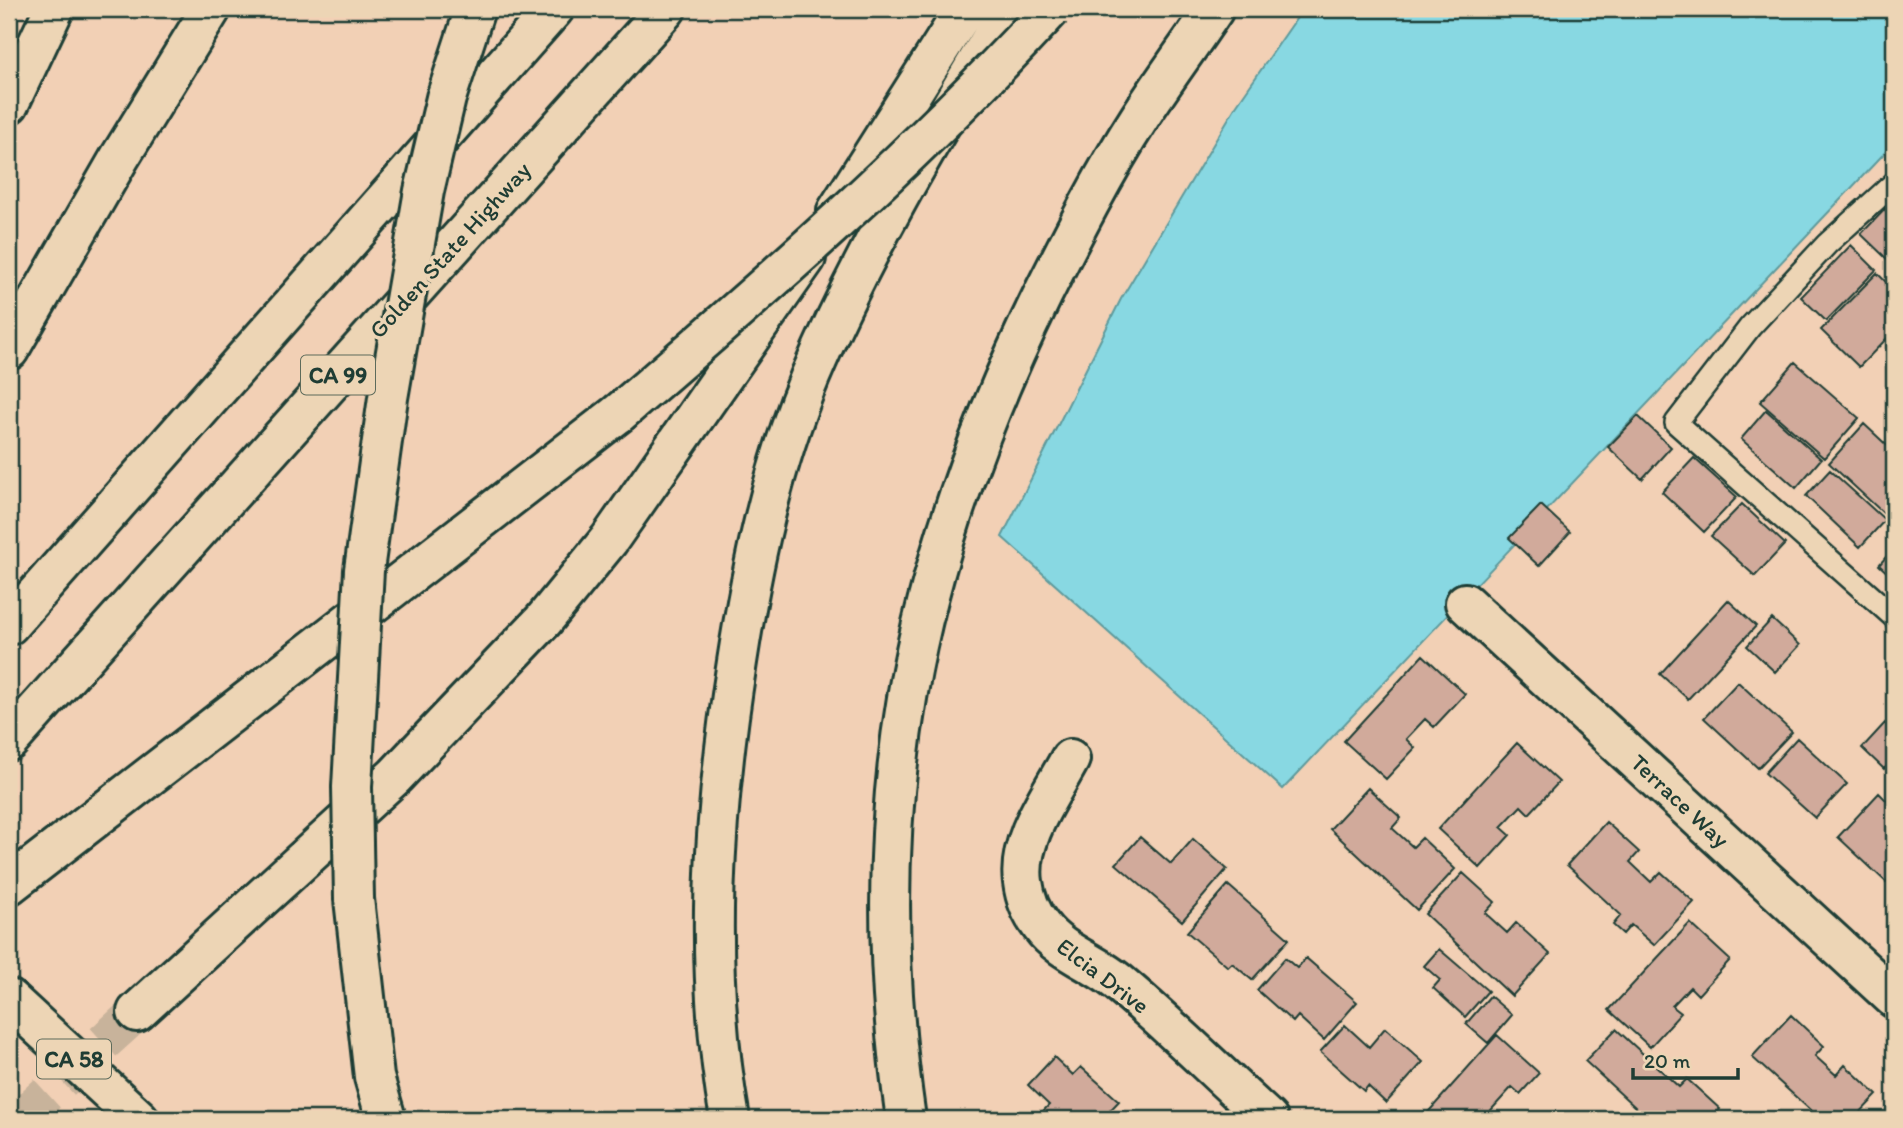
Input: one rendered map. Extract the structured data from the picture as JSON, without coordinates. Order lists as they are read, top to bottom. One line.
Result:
{"streets":{"main road":["Golden State Highway","CA 99","Terrace Way","Elcia Drive","CA 58"]},"scale_bar":"20 m"}
